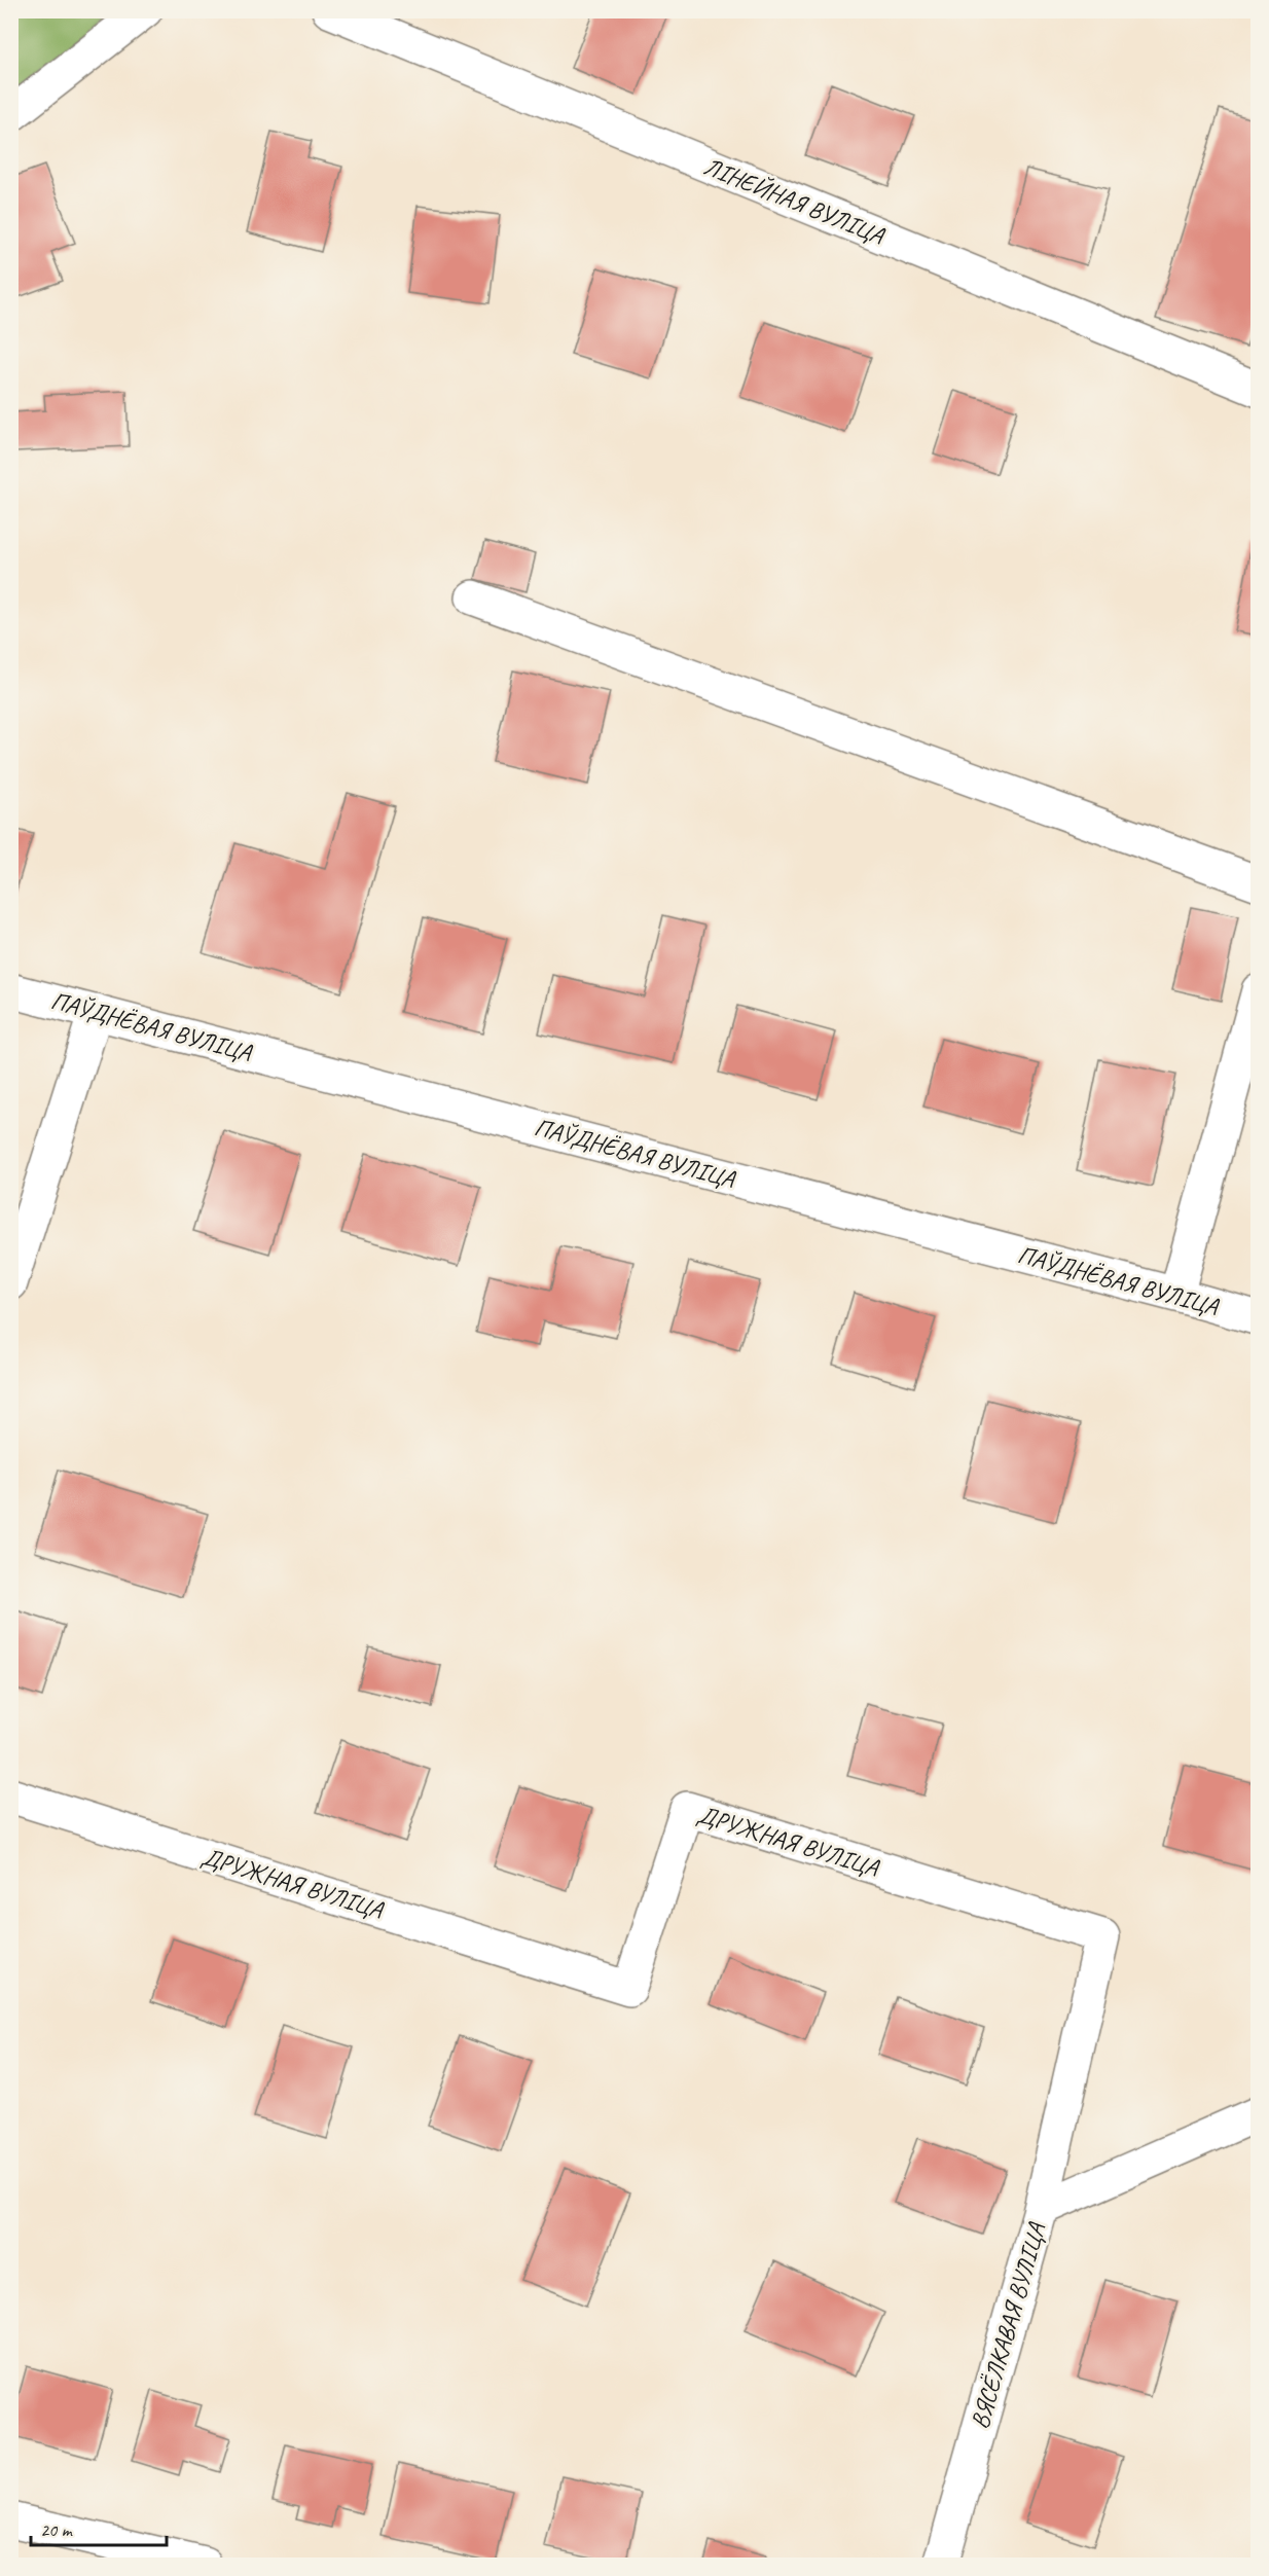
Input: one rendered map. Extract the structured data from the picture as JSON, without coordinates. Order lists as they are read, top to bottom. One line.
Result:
{"streets":{"street":["ЛІНЕЙНАЯ ВУЛІЦА","ПАЎДНЁВАЯ ВУЛІЦА","ДРУЖНАЯ ВУЛІЦА","ВЯСЁЛКАВАЯ ВУЛІЦА"]},"crossings":[["ДРУЖНАЯ ВУЛІЦА","ВЯСЁЛКАВАЯ ВУЛІЦА"]],"scale_bar":"20 m"}
